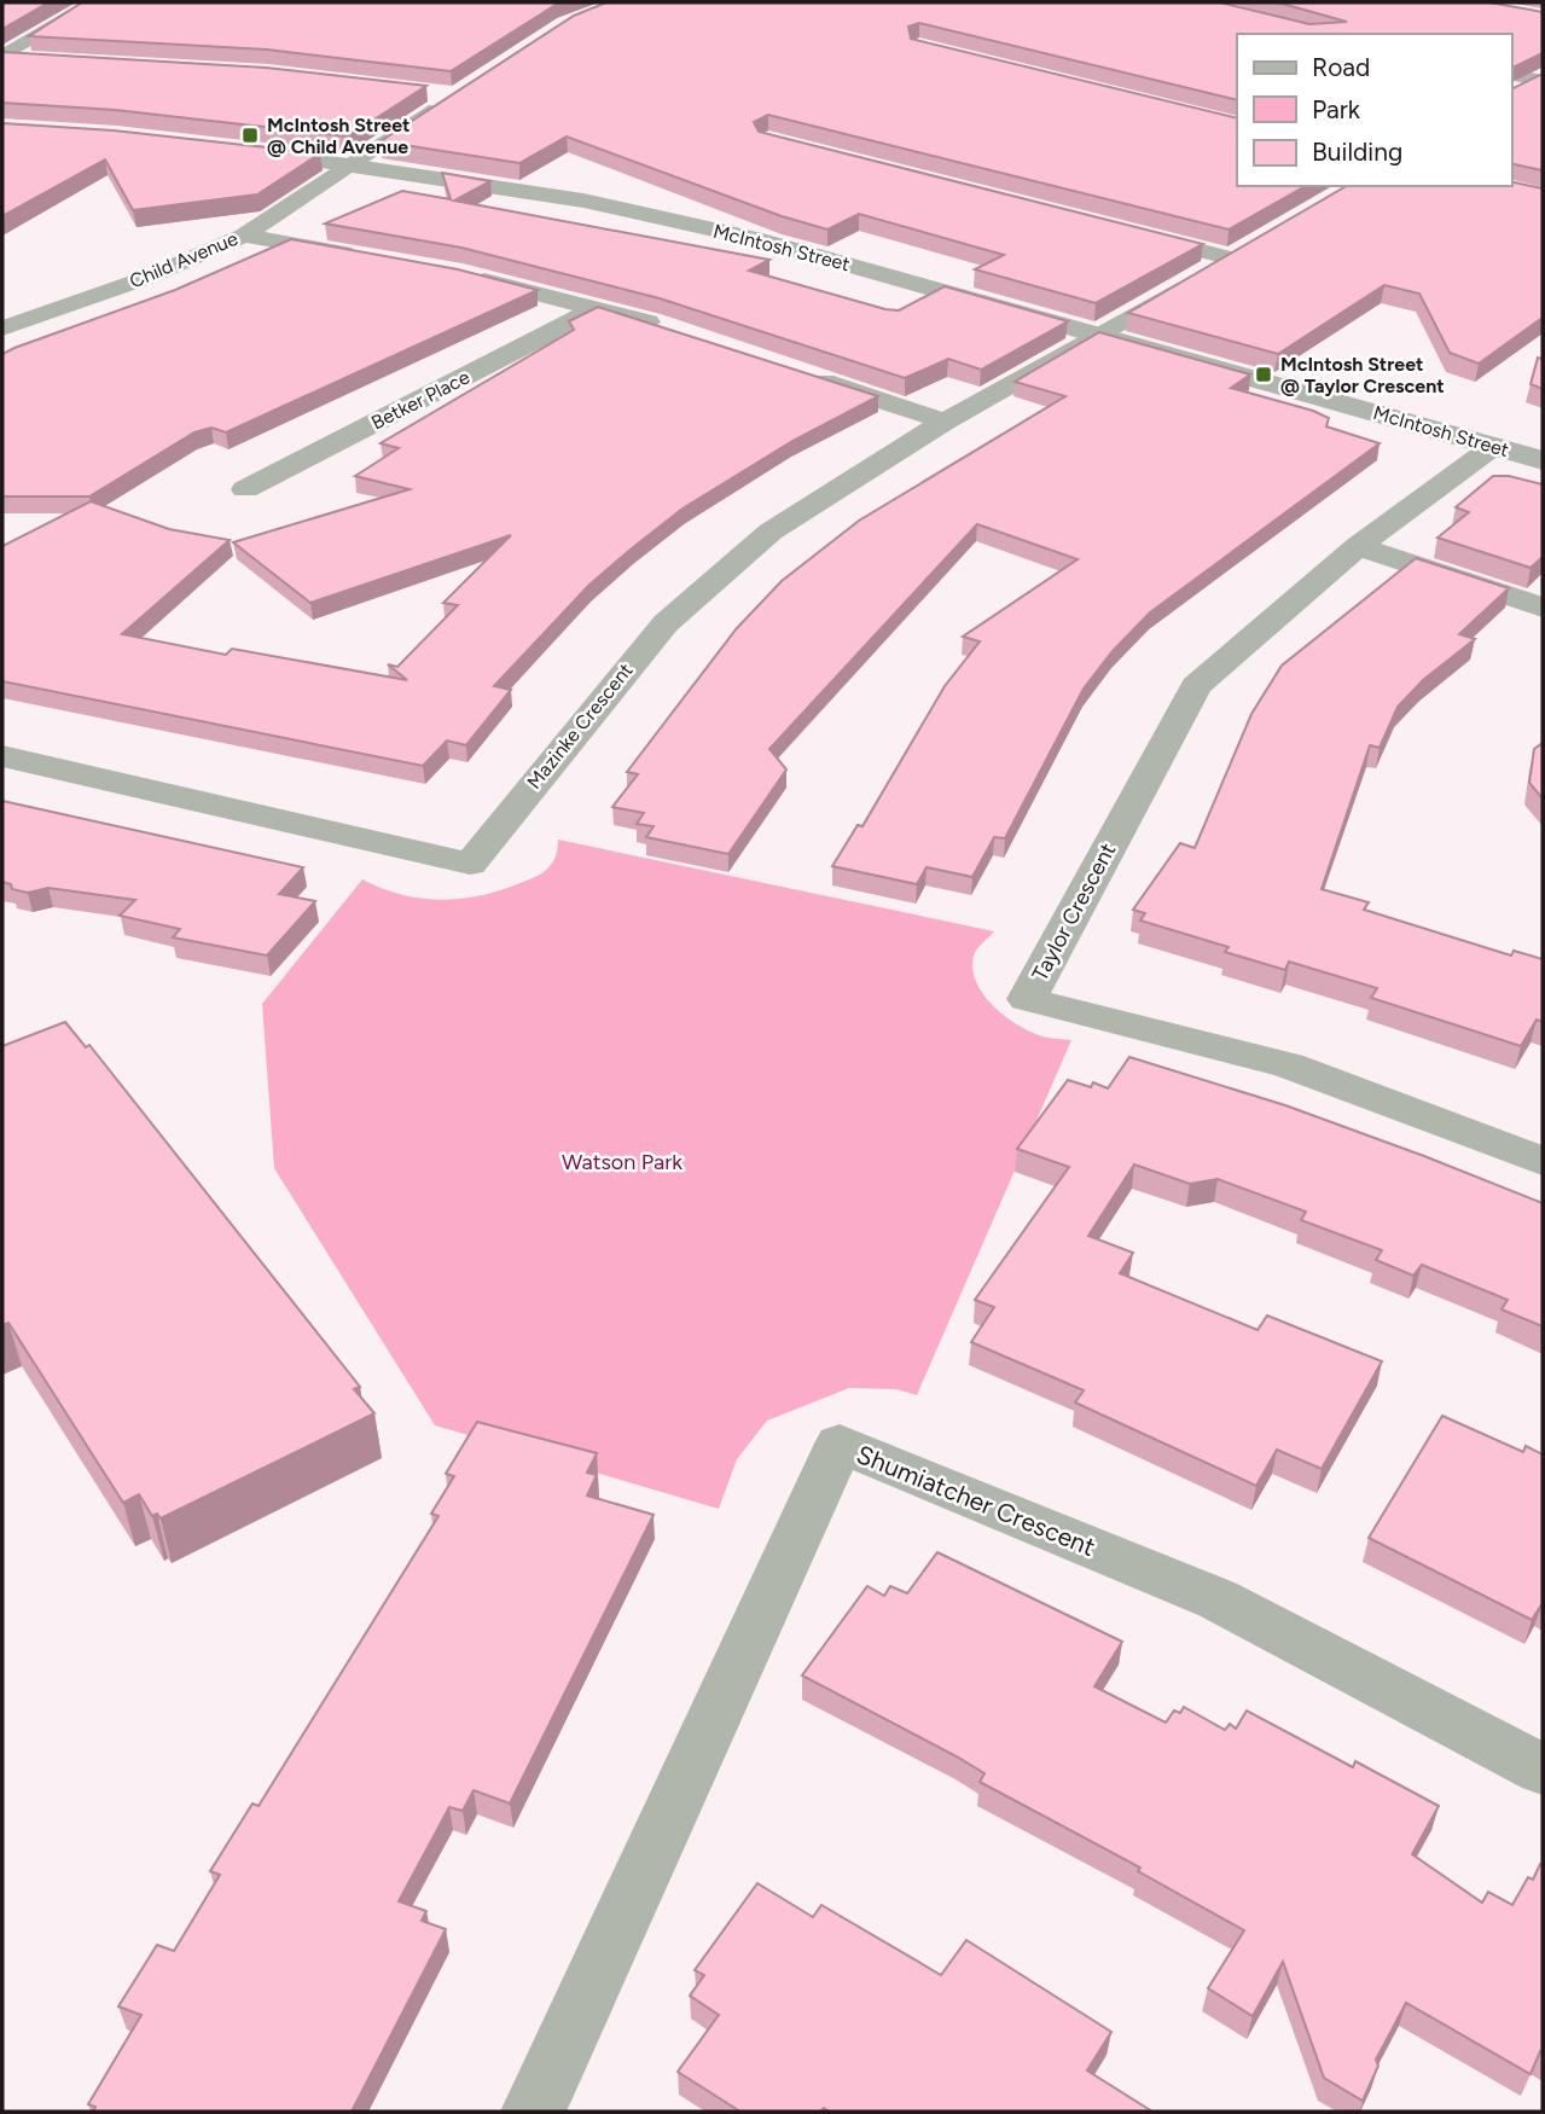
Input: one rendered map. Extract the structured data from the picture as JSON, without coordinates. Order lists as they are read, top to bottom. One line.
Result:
{"streets":{"street":["McIntosh Street","Child Avenue","Betker Place","Mazinke Crescent","Taylor Crescent","Shumiatcher Crescent"]},"crossings":[["McIntosh Street","Child Avenue"],["McIntosh Street","Mazinke Crescent"],["McIntosh Street","Taylor Crescent"]],"parks":["Watson Park"],"places":{"transit":["McIntosh Street @ Child Avenue","McIntosh Street @ Taylor Crescent"]},"legend":["Road","Park","Building"]}
